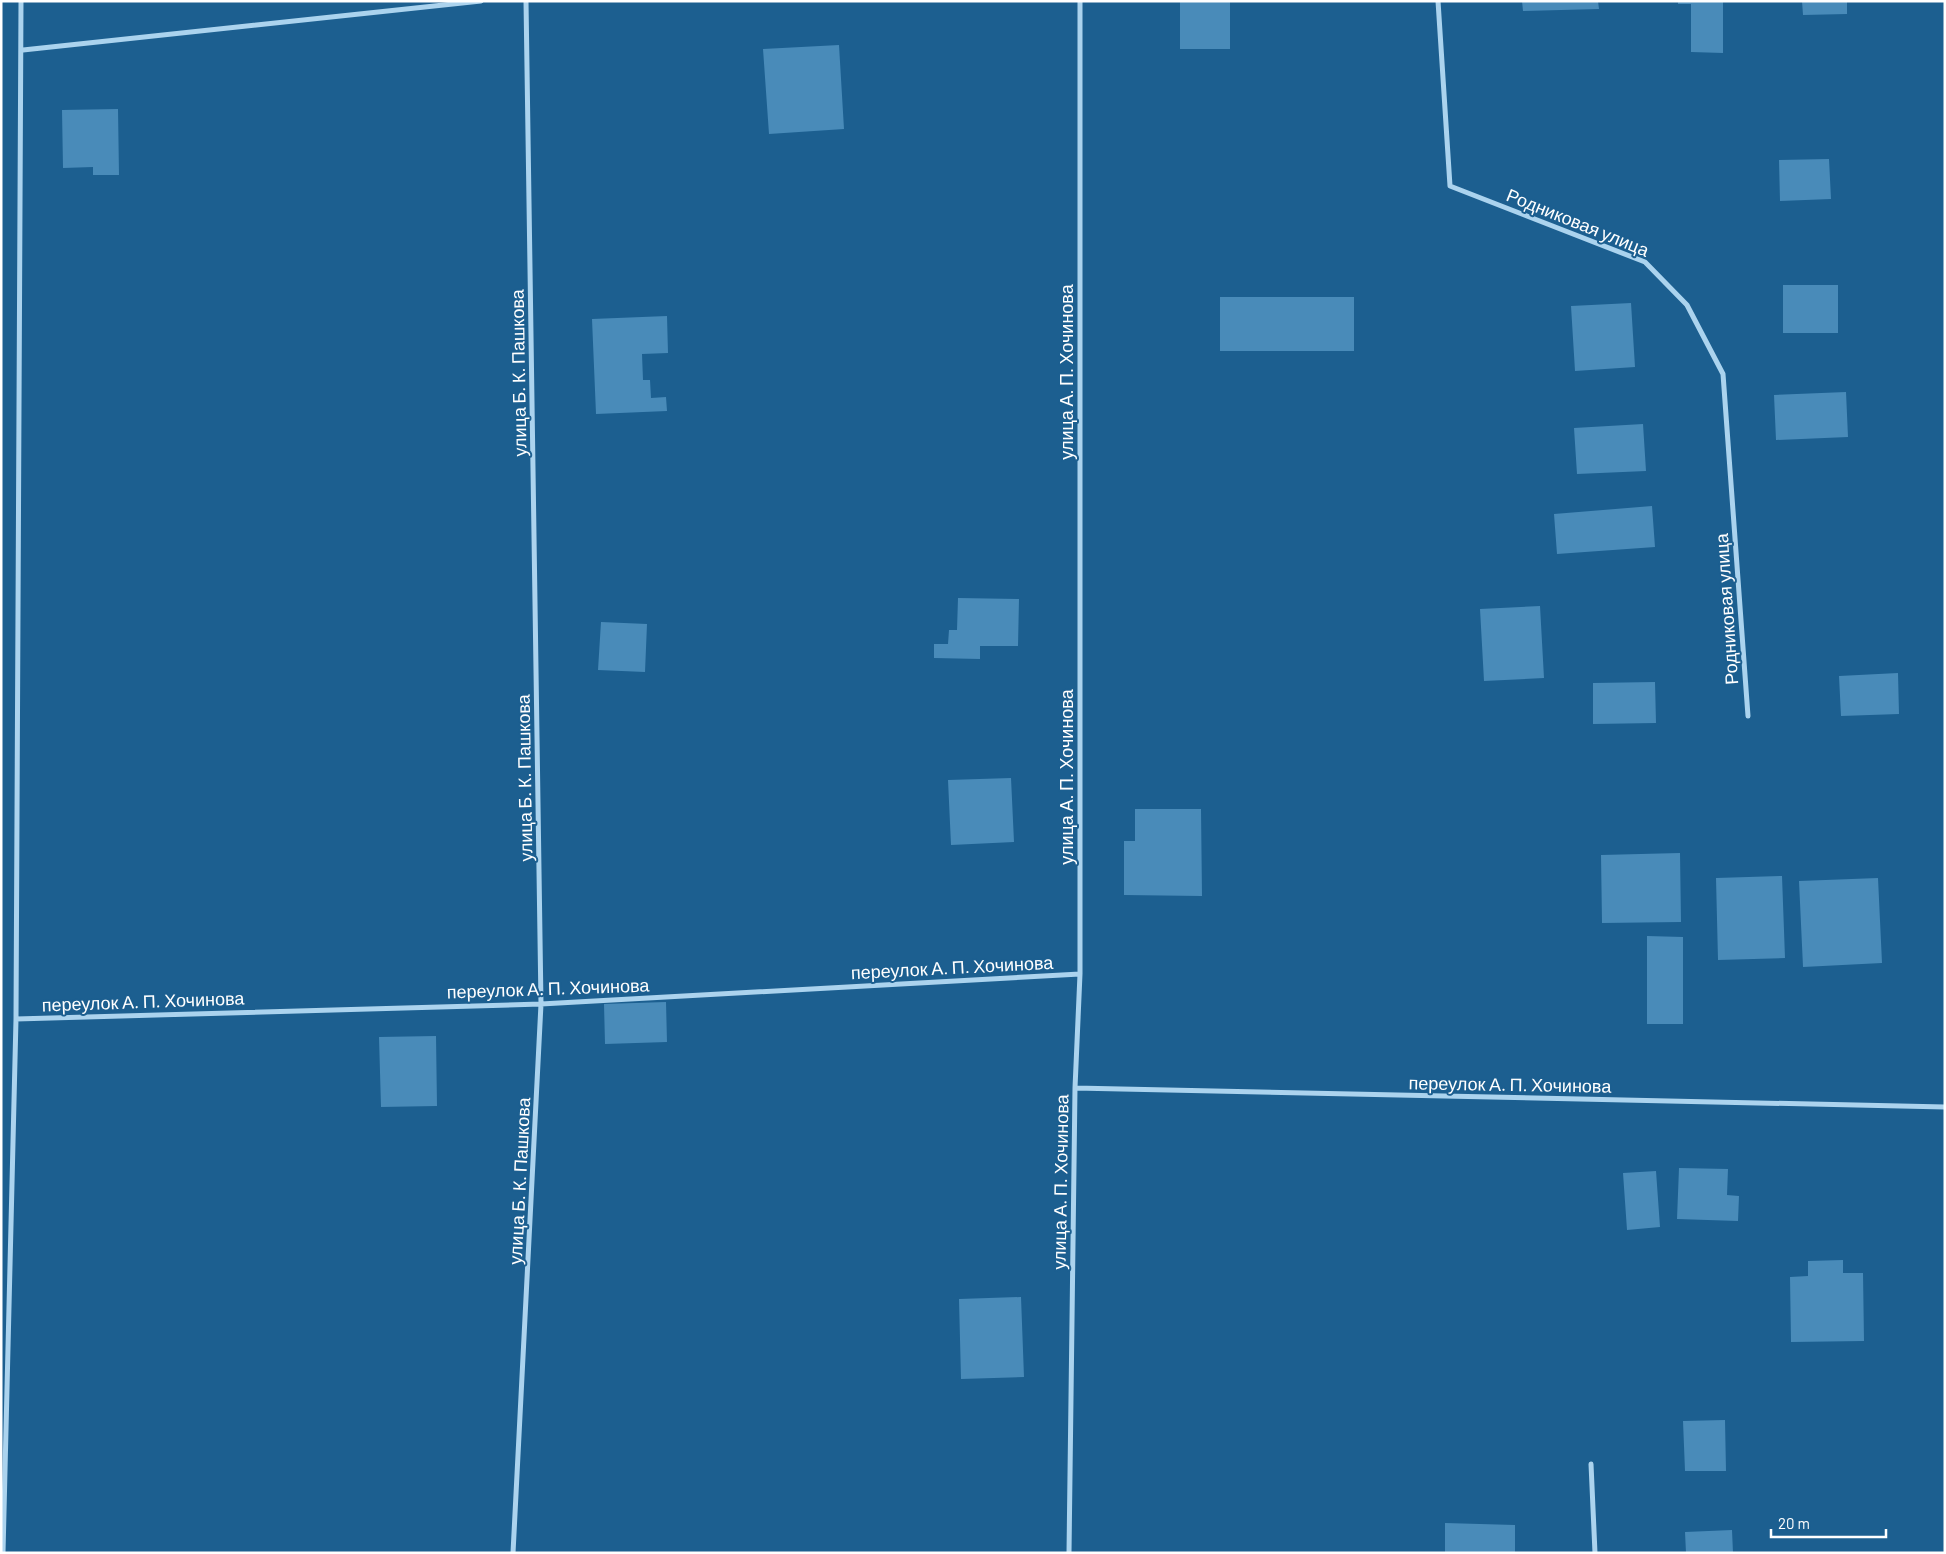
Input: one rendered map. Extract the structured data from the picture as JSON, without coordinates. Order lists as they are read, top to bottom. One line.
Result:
{"streets":{"street":["Родниковая улица","улица А. П. Хочинова","улица Б. К. Пашкова","переулок А. П. Хочинова"]},"crossings":[["улица А. П. Хочинова","переулок А. П. Хочинова"],["улица Б. К. Пашкова","переулок А. П. Хочинова"]],"scale_bar":"20 m"}
